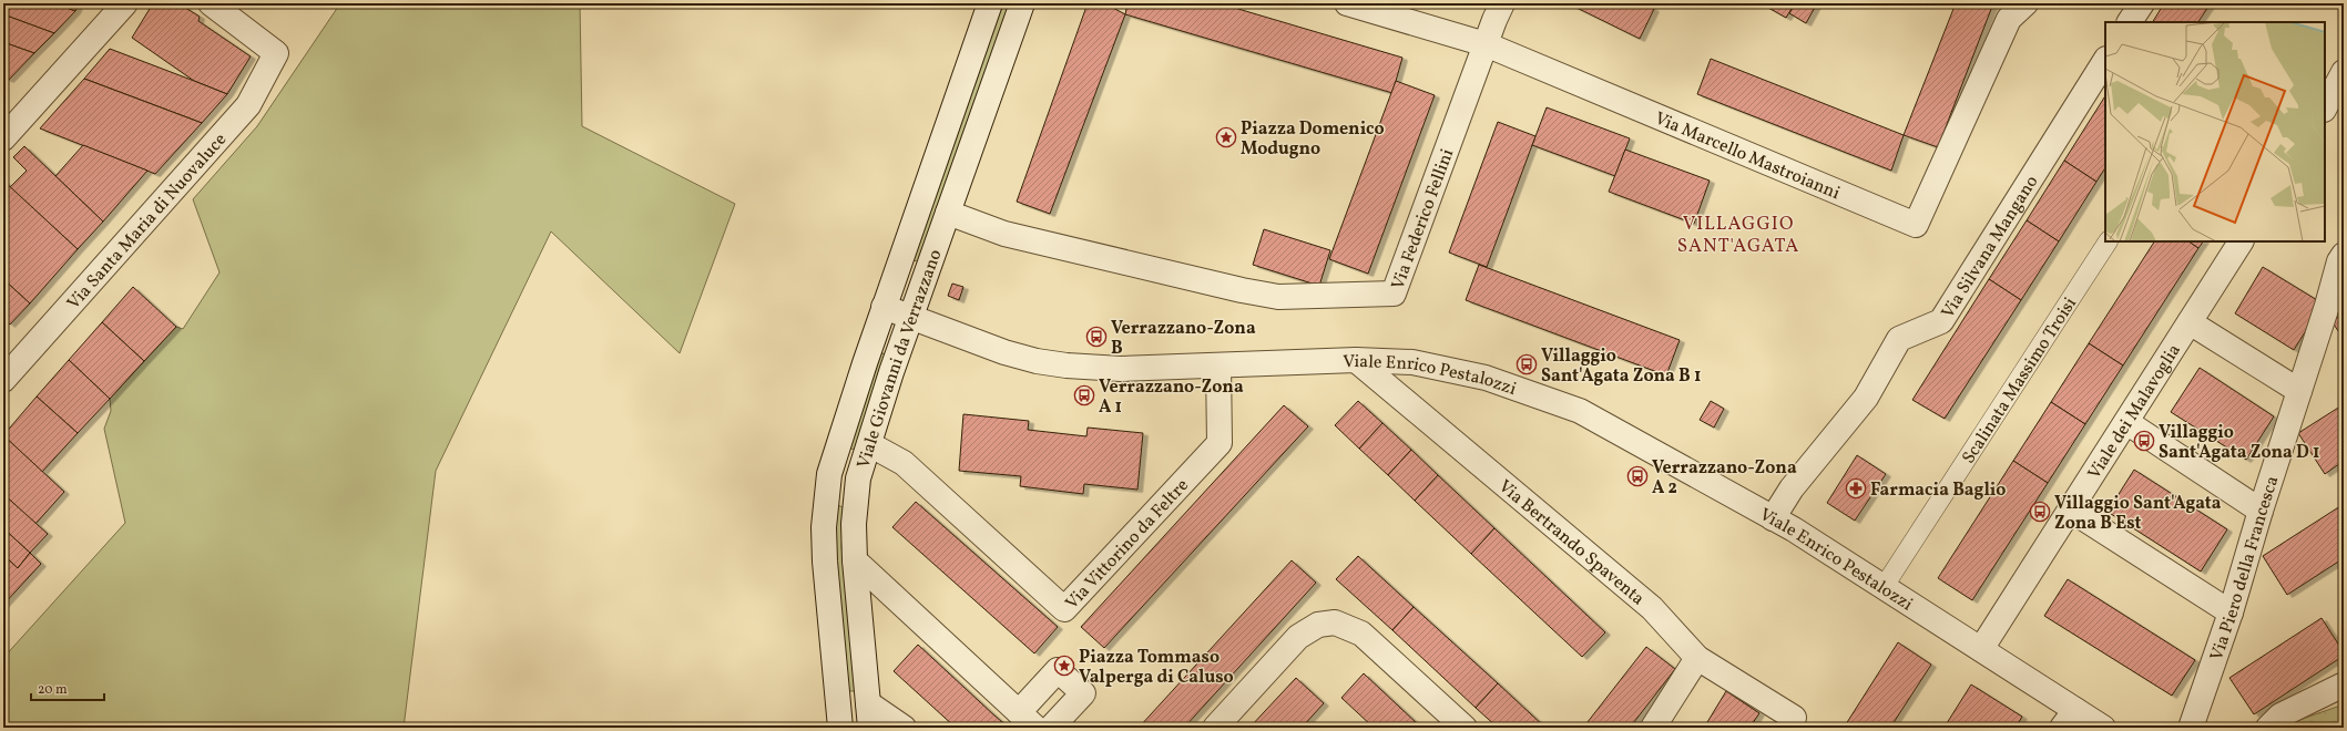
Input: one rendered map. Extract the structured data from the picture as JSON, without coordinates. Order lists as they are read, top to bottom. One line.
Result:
{"streets":{"street":["Via Marcello Mastroianni","Via Federico Fellini","Via Santa Maria di Nuovaluce","Via Silvana Mangano","Viale Giovanni da Verrazzano","Viale Enrico Pestalozzi","Scalinata Massimo Troisi","Viale dei Malavoglia","Via Vittorino da Feltre","Via Bertrando Spaventa","Via Piero della Francesca"]},"crossings":[["Via Marcello Mastroianni","Via Federico Fellini"],["Via Federico Fellini","Viale Giovanni da Verrazzano"],["Via Silvana Mangano","Viale Enrico Pestalozzi"],["Viale Giovanni da Verrazzano","Viale Enrico Pestalozzi"],["Viale Giovanni da Verrazzano","Via Vittorino da Feltre"],["Viale Enrico Pestalozzi","Scalinata Massimo Troisi"],["Viale Enrico Pestalozzi","Viale dei Malavoglia"],["Viale Enrico Pestalozzi","Via Vittorino da Feltre"],["Viale Enrico Pestalozzi","Via Bertrando Spaventa"]],"districts":["VILLAGGIO SANT'AGATA"],"places":{"place":["Piazza Domenico Modugno","Piazza Tommaso Valperga di Caluso"],"bus stop":["Verrazzano-Zona B","Villaggio Sant'Agata Zona B 1","Verrazzano-Zona A 1","Villaggio Sant'Agata Zona D 1","Verrazzano-Zona A 2","Villaggio Sant'Agata Zona B Est"],"pharmacy":["Farmacia Baglio"]},"scale_bar":"20 m"}
